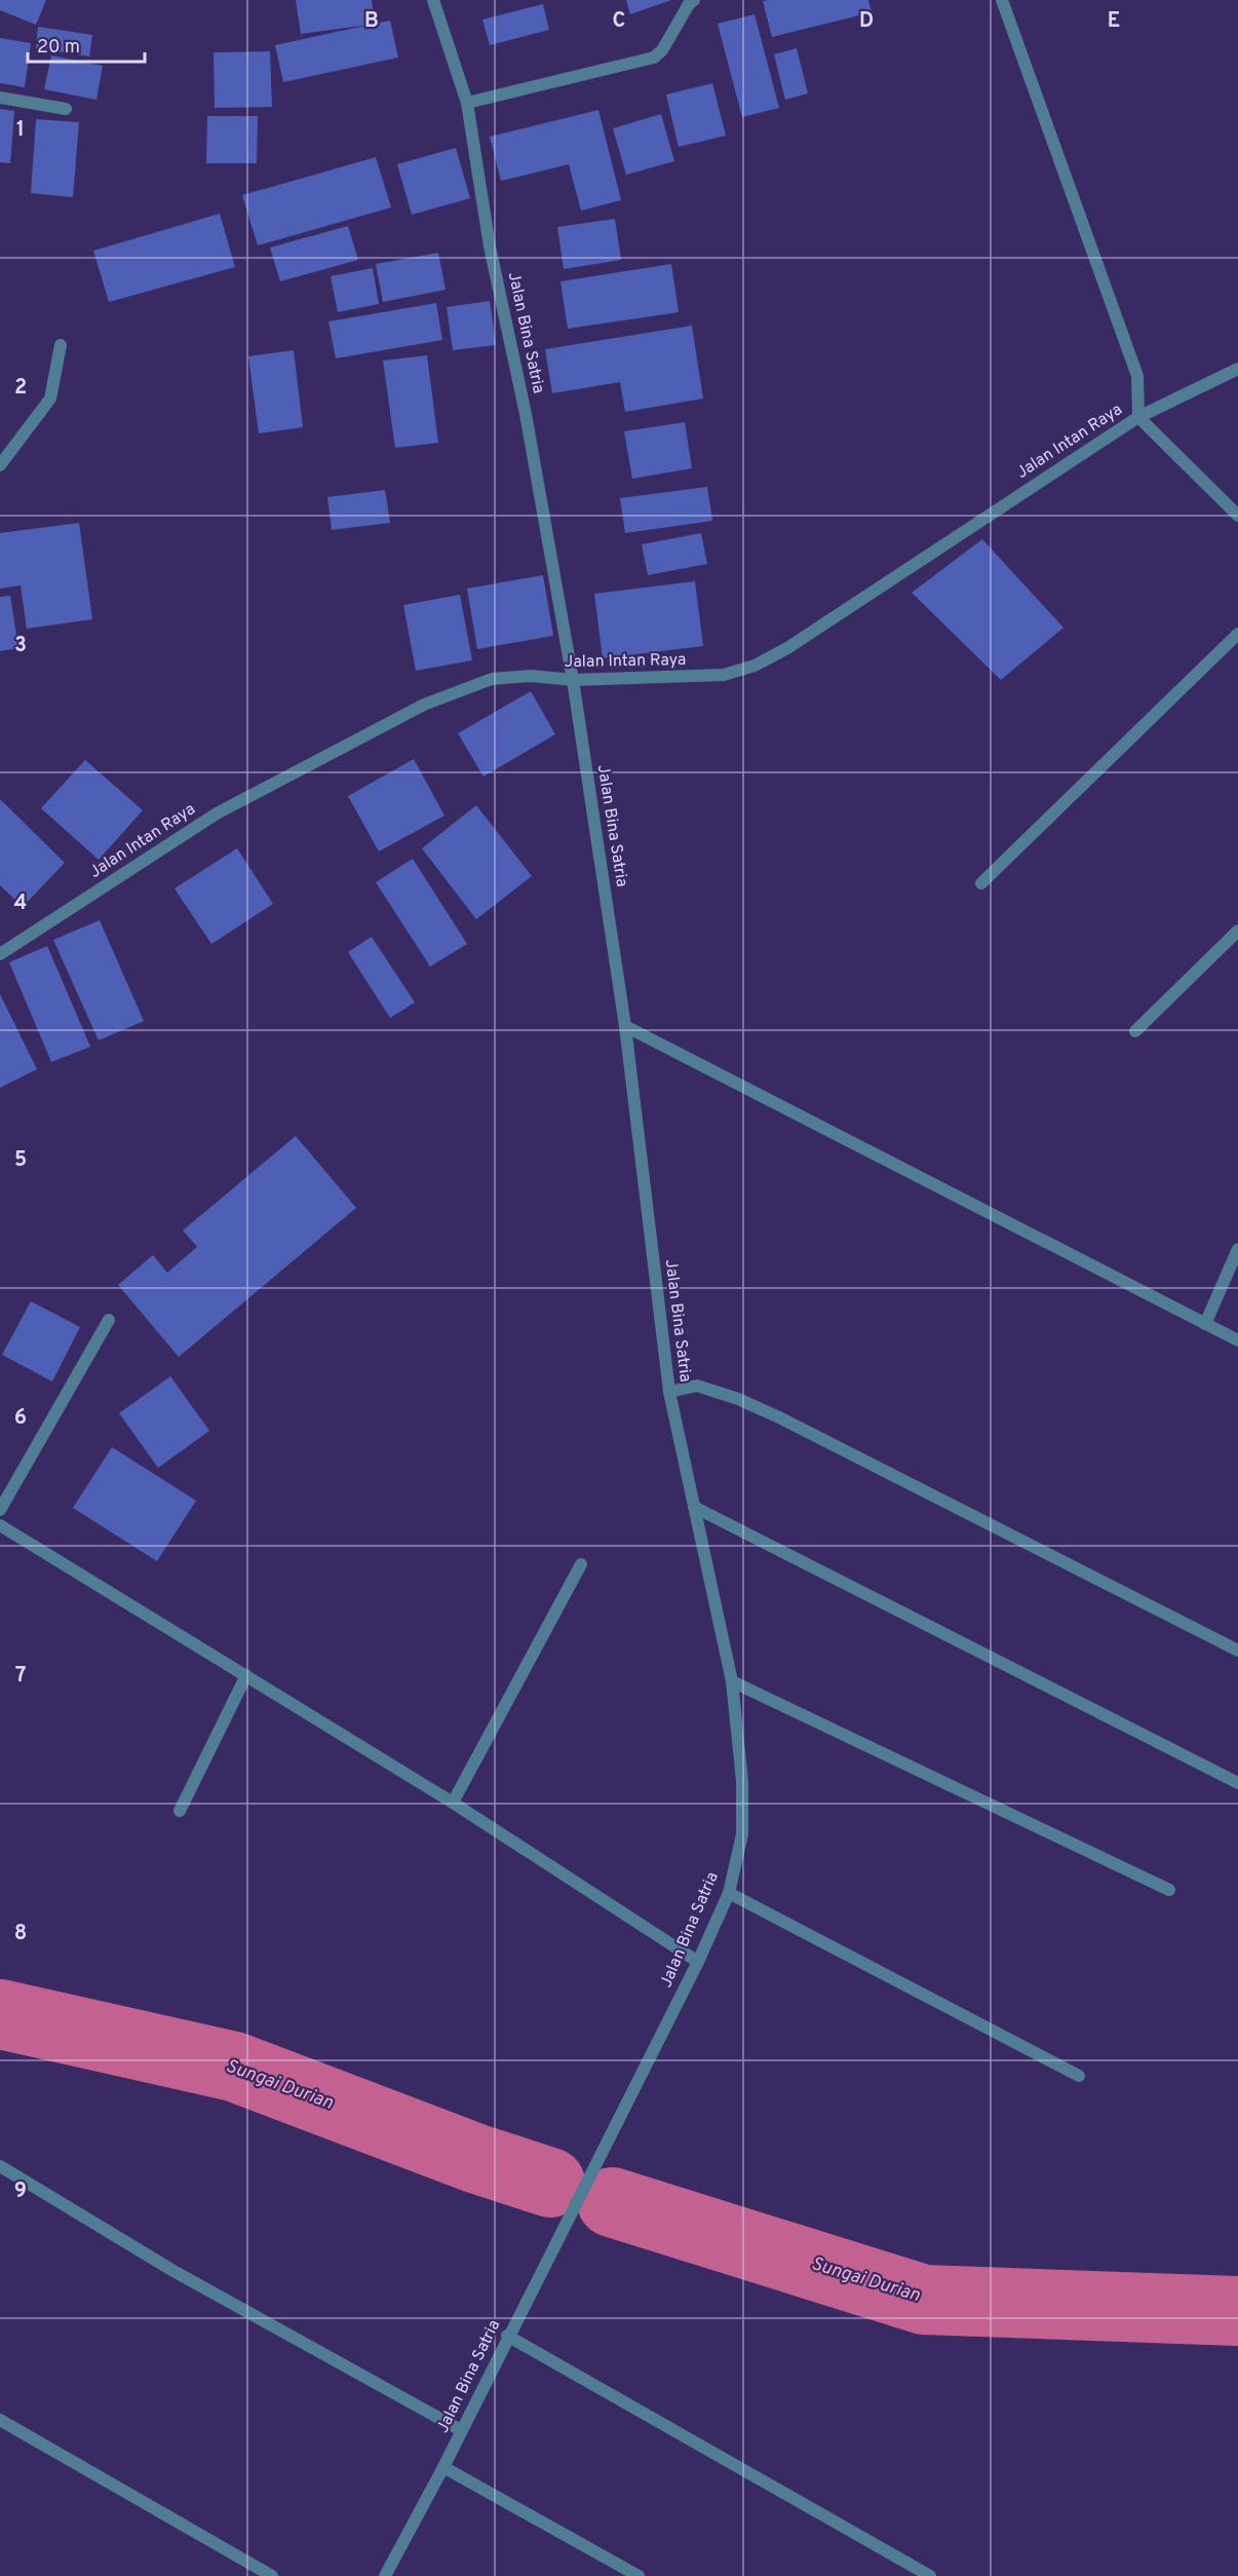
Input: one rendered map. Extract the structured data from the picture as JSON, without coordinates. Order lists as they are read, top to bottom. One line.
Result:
{"streets":{"street":["Jalan Bina Satria","Jalan Intan Raya"]},"crossings":[["Jalan Bina Satria","Jalan Intan Raya"]],"water":["Sungai Durian"],"scale_bar":"20 m","grid":{"columns":["B","C","D","E"],"rows":["1","2","3","4","5","6","7","8","9"]}}
